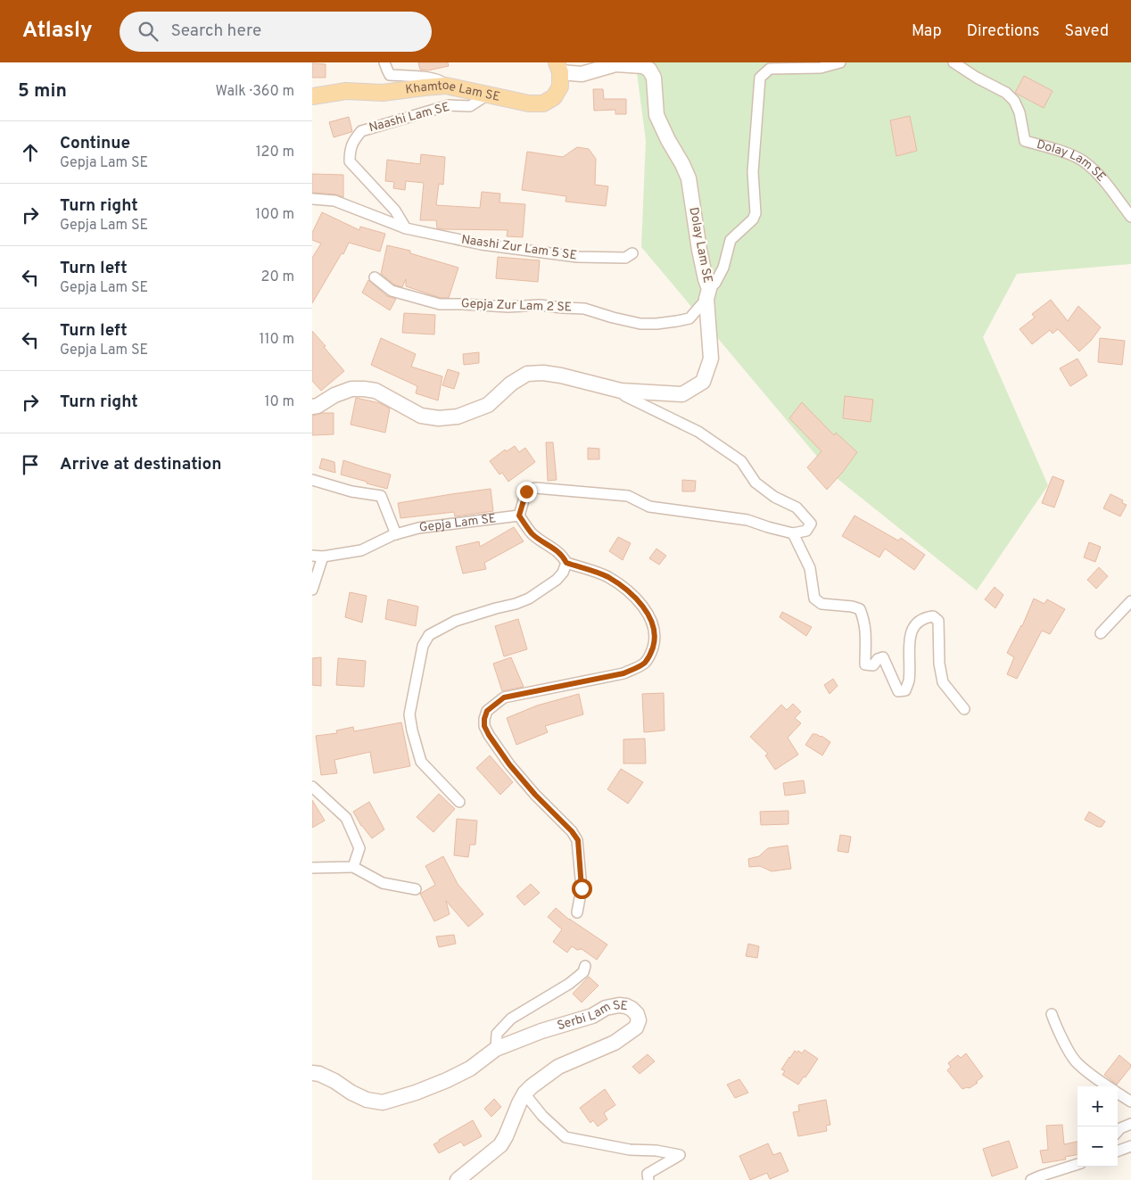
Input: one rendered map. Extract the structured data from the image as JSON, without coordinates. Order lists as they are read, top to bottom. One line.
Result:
{"streets":{"main road":["Khamtoe Lam SE"],"street":["Naashi Lam SE","Dolay Lam SE","Naashi Zur Lam 5 SE","Gepja Zur Lam 2 SE","Gepja Lam SE","Serbi Lam SE"]},"crossings":[["Khamtoe Lam SE","Naashi Lam SE"],["Khamtoe Lam SE","Dolay Lam SE"],["Naashi Lam SE","Naashi Zur Lam 5 SE"],["Dolay Lam SE","Gepja Zur Lam 2 SE"]],"page":{"header":"Atlasly","search":"Search here","nav":["Map","Directions","Saved"],"heading":["5 min","Walk · 360 m"],"list":[["Continue","Gepja Lam SE","120 m"],["Turn right","Gepja Lam SE","100 m"],["Turn left","Gepja Lam SE","20 m"],["Turn left","Gepja Lam SE","110 m"],["Turn right","10 m"],"Arrive at destination"],"map_buttons":["+","−"]}}
